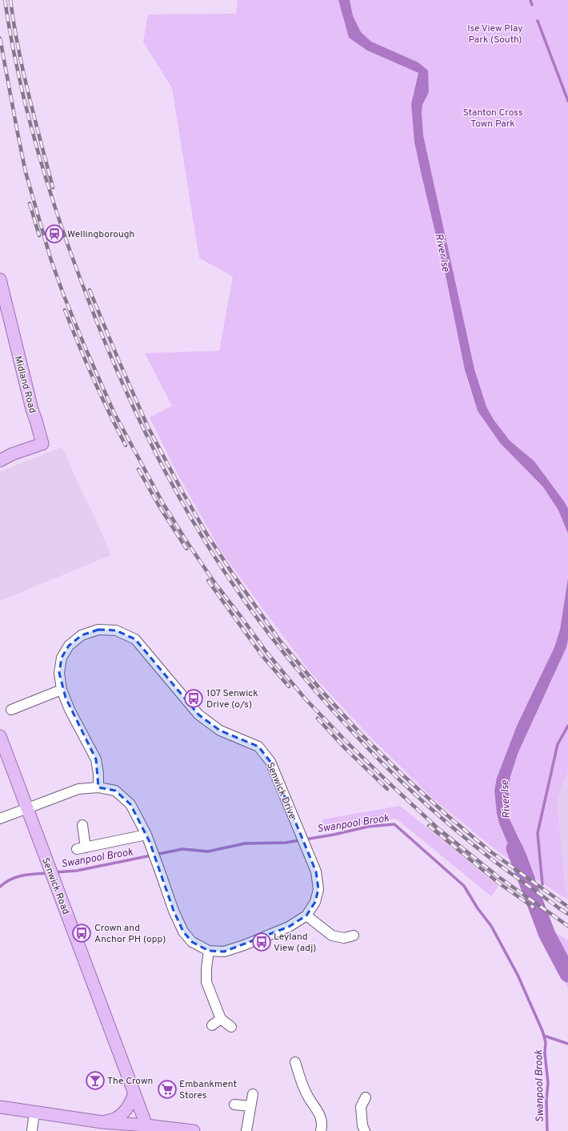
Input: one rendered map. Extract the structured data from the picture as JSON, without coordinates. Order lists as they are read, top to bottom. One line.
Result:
{"streets":{"main road":["Midland Road","Senwick Road"],"street":["Senwick Drive"]},"crossings":[["Senwick Drive","Senwick Road"]],"water":["River Ise","Swanpool Brook"],"parks":["Ise View Play Park (South)","Stanton Cross Town Park"],"places":{"station":["Wellingborough"],"bus stop":["107 Senwick Drive (o/s)","Crown and Anchor PH (opp)","Leyland View (adj)"],"bar":["The Crown"],"supermarket":["Embankment Stores"]}}
